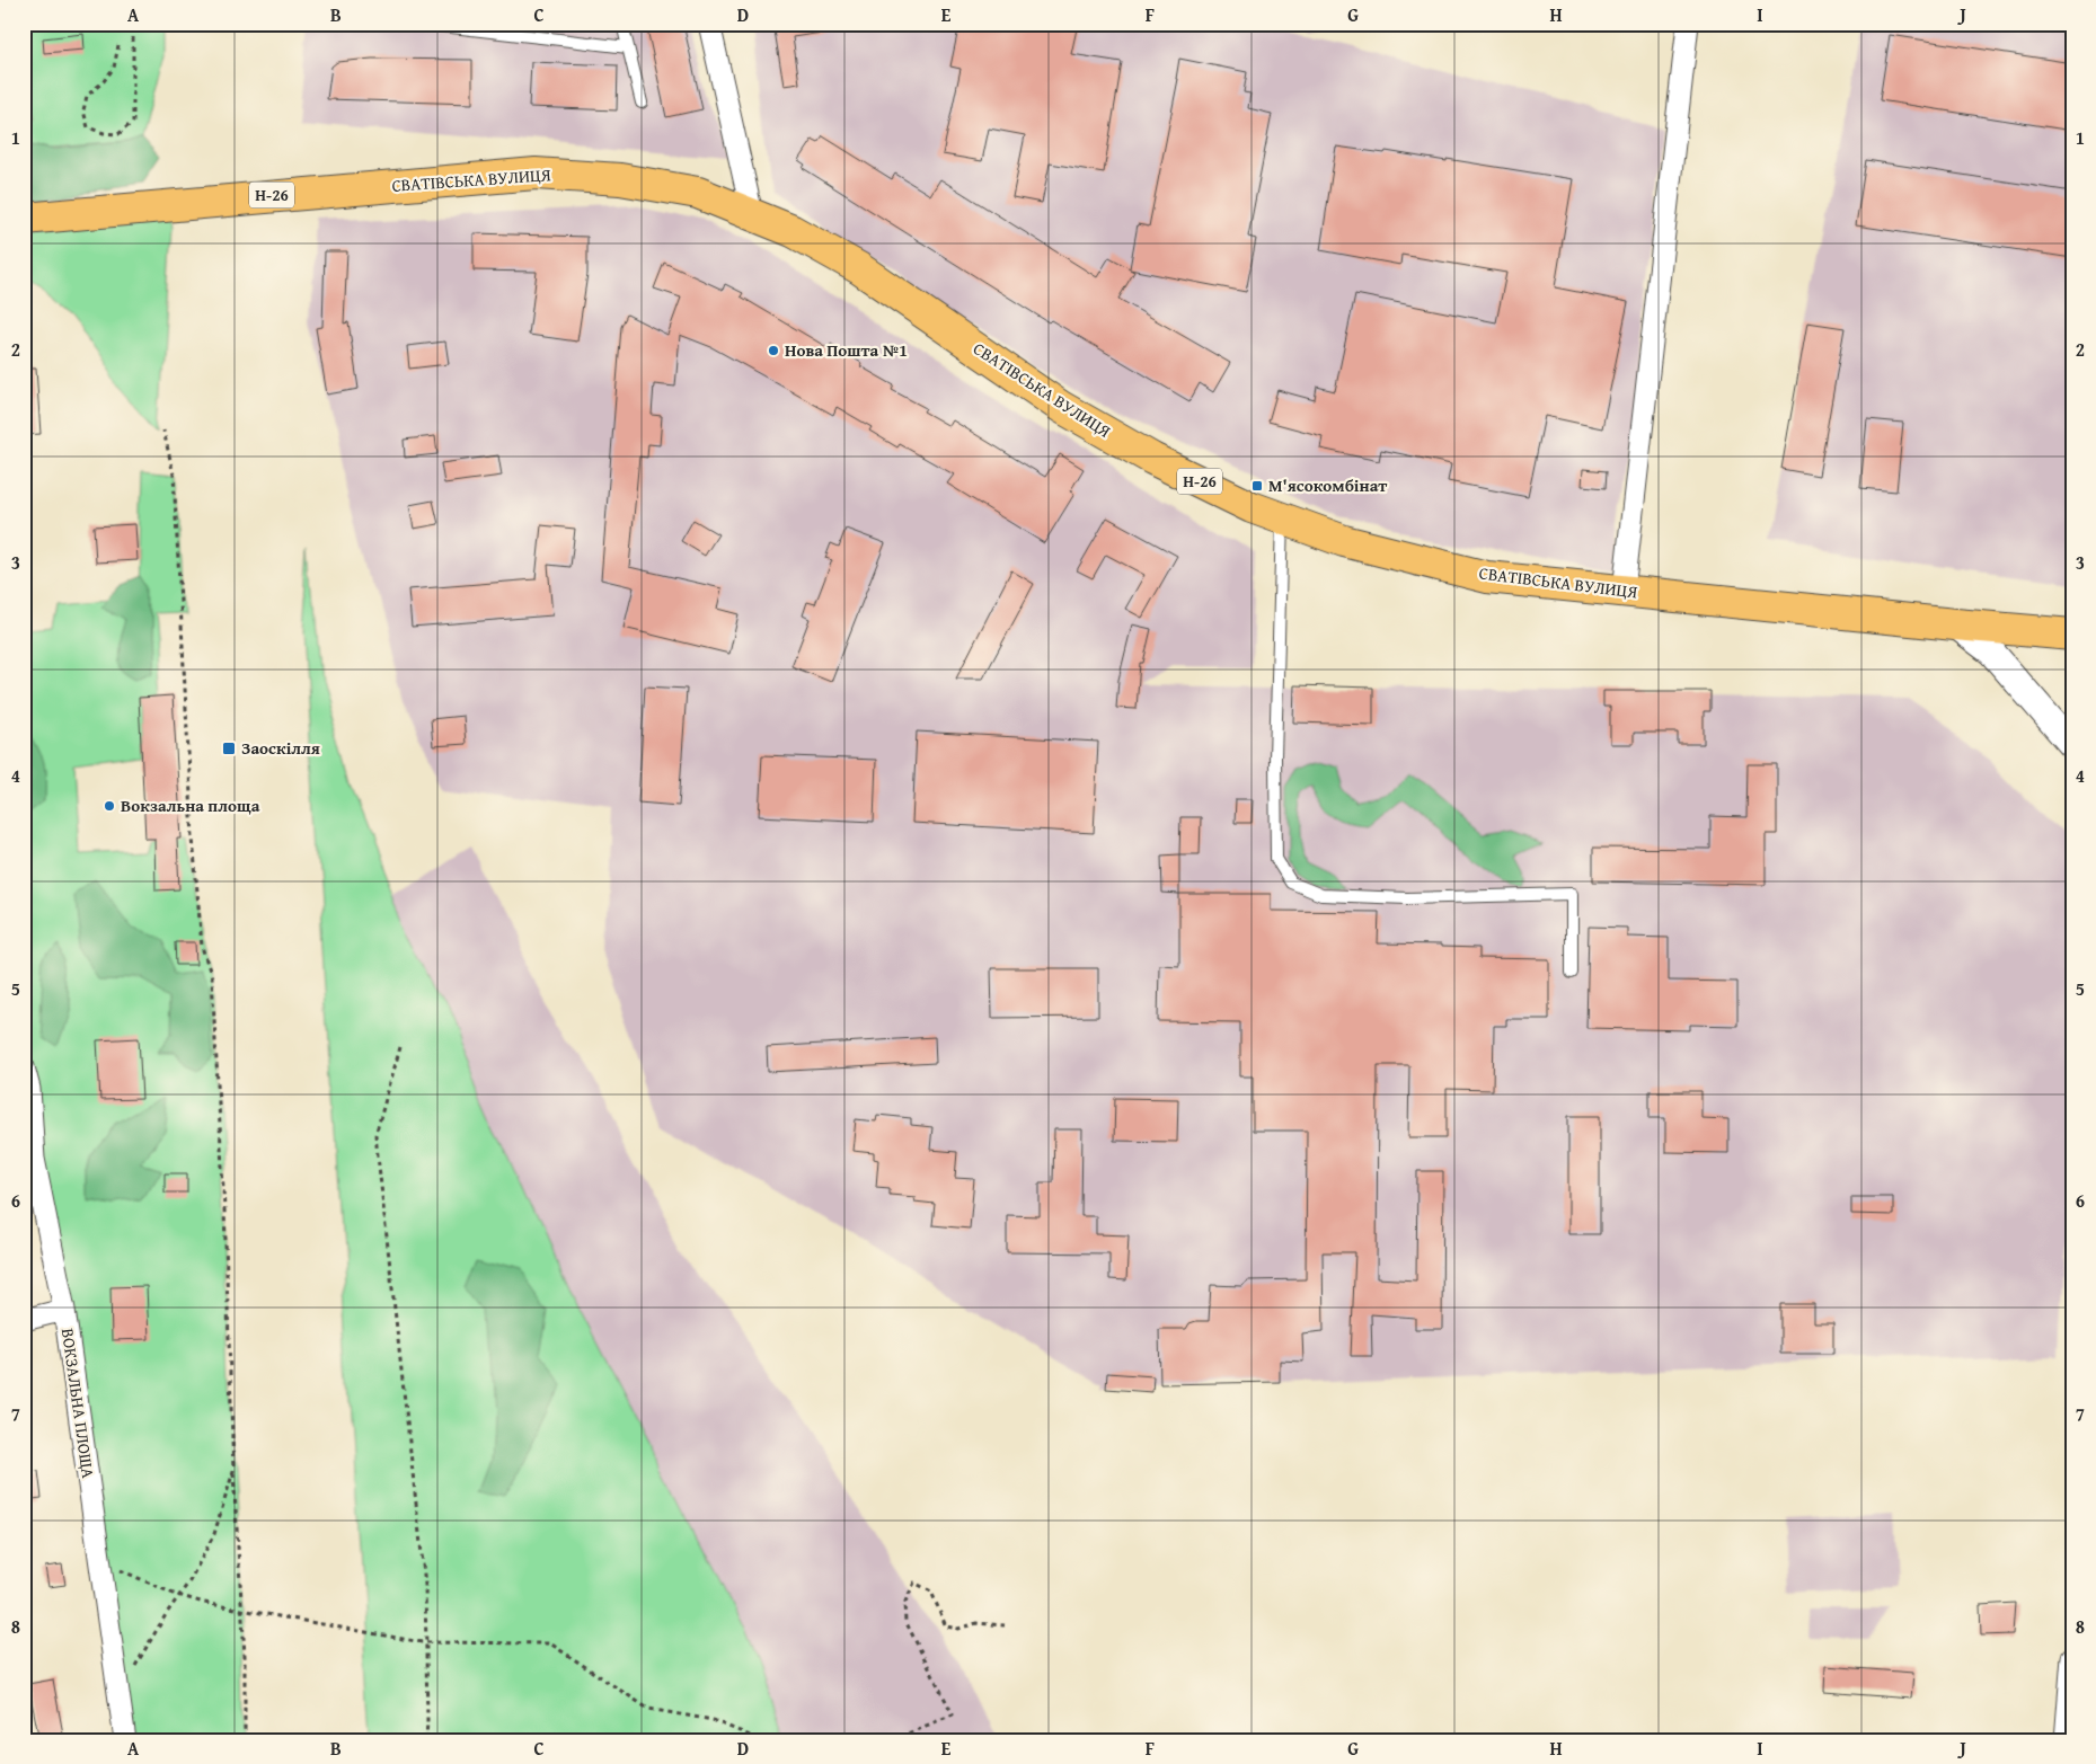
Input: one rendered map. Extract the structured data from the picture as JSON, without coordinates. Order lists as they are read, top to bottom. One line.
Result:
{"streets":{"main road":["СВАТІВСЬКА ВУЛИЦЯ","Н-26"],"street":["ВОКЗАЛЬНА ПЛОЩА"]},"places":{"other":["Нова Пошта №1","Вокзальна площа"],"transit":["М'ясокомбінат","Заоскiлля"]},"grid":{"columns":["A","B","C","D","E","F","G","H","I","J"],"rows":["1","2","3","4","5","6","7","8"]}}
